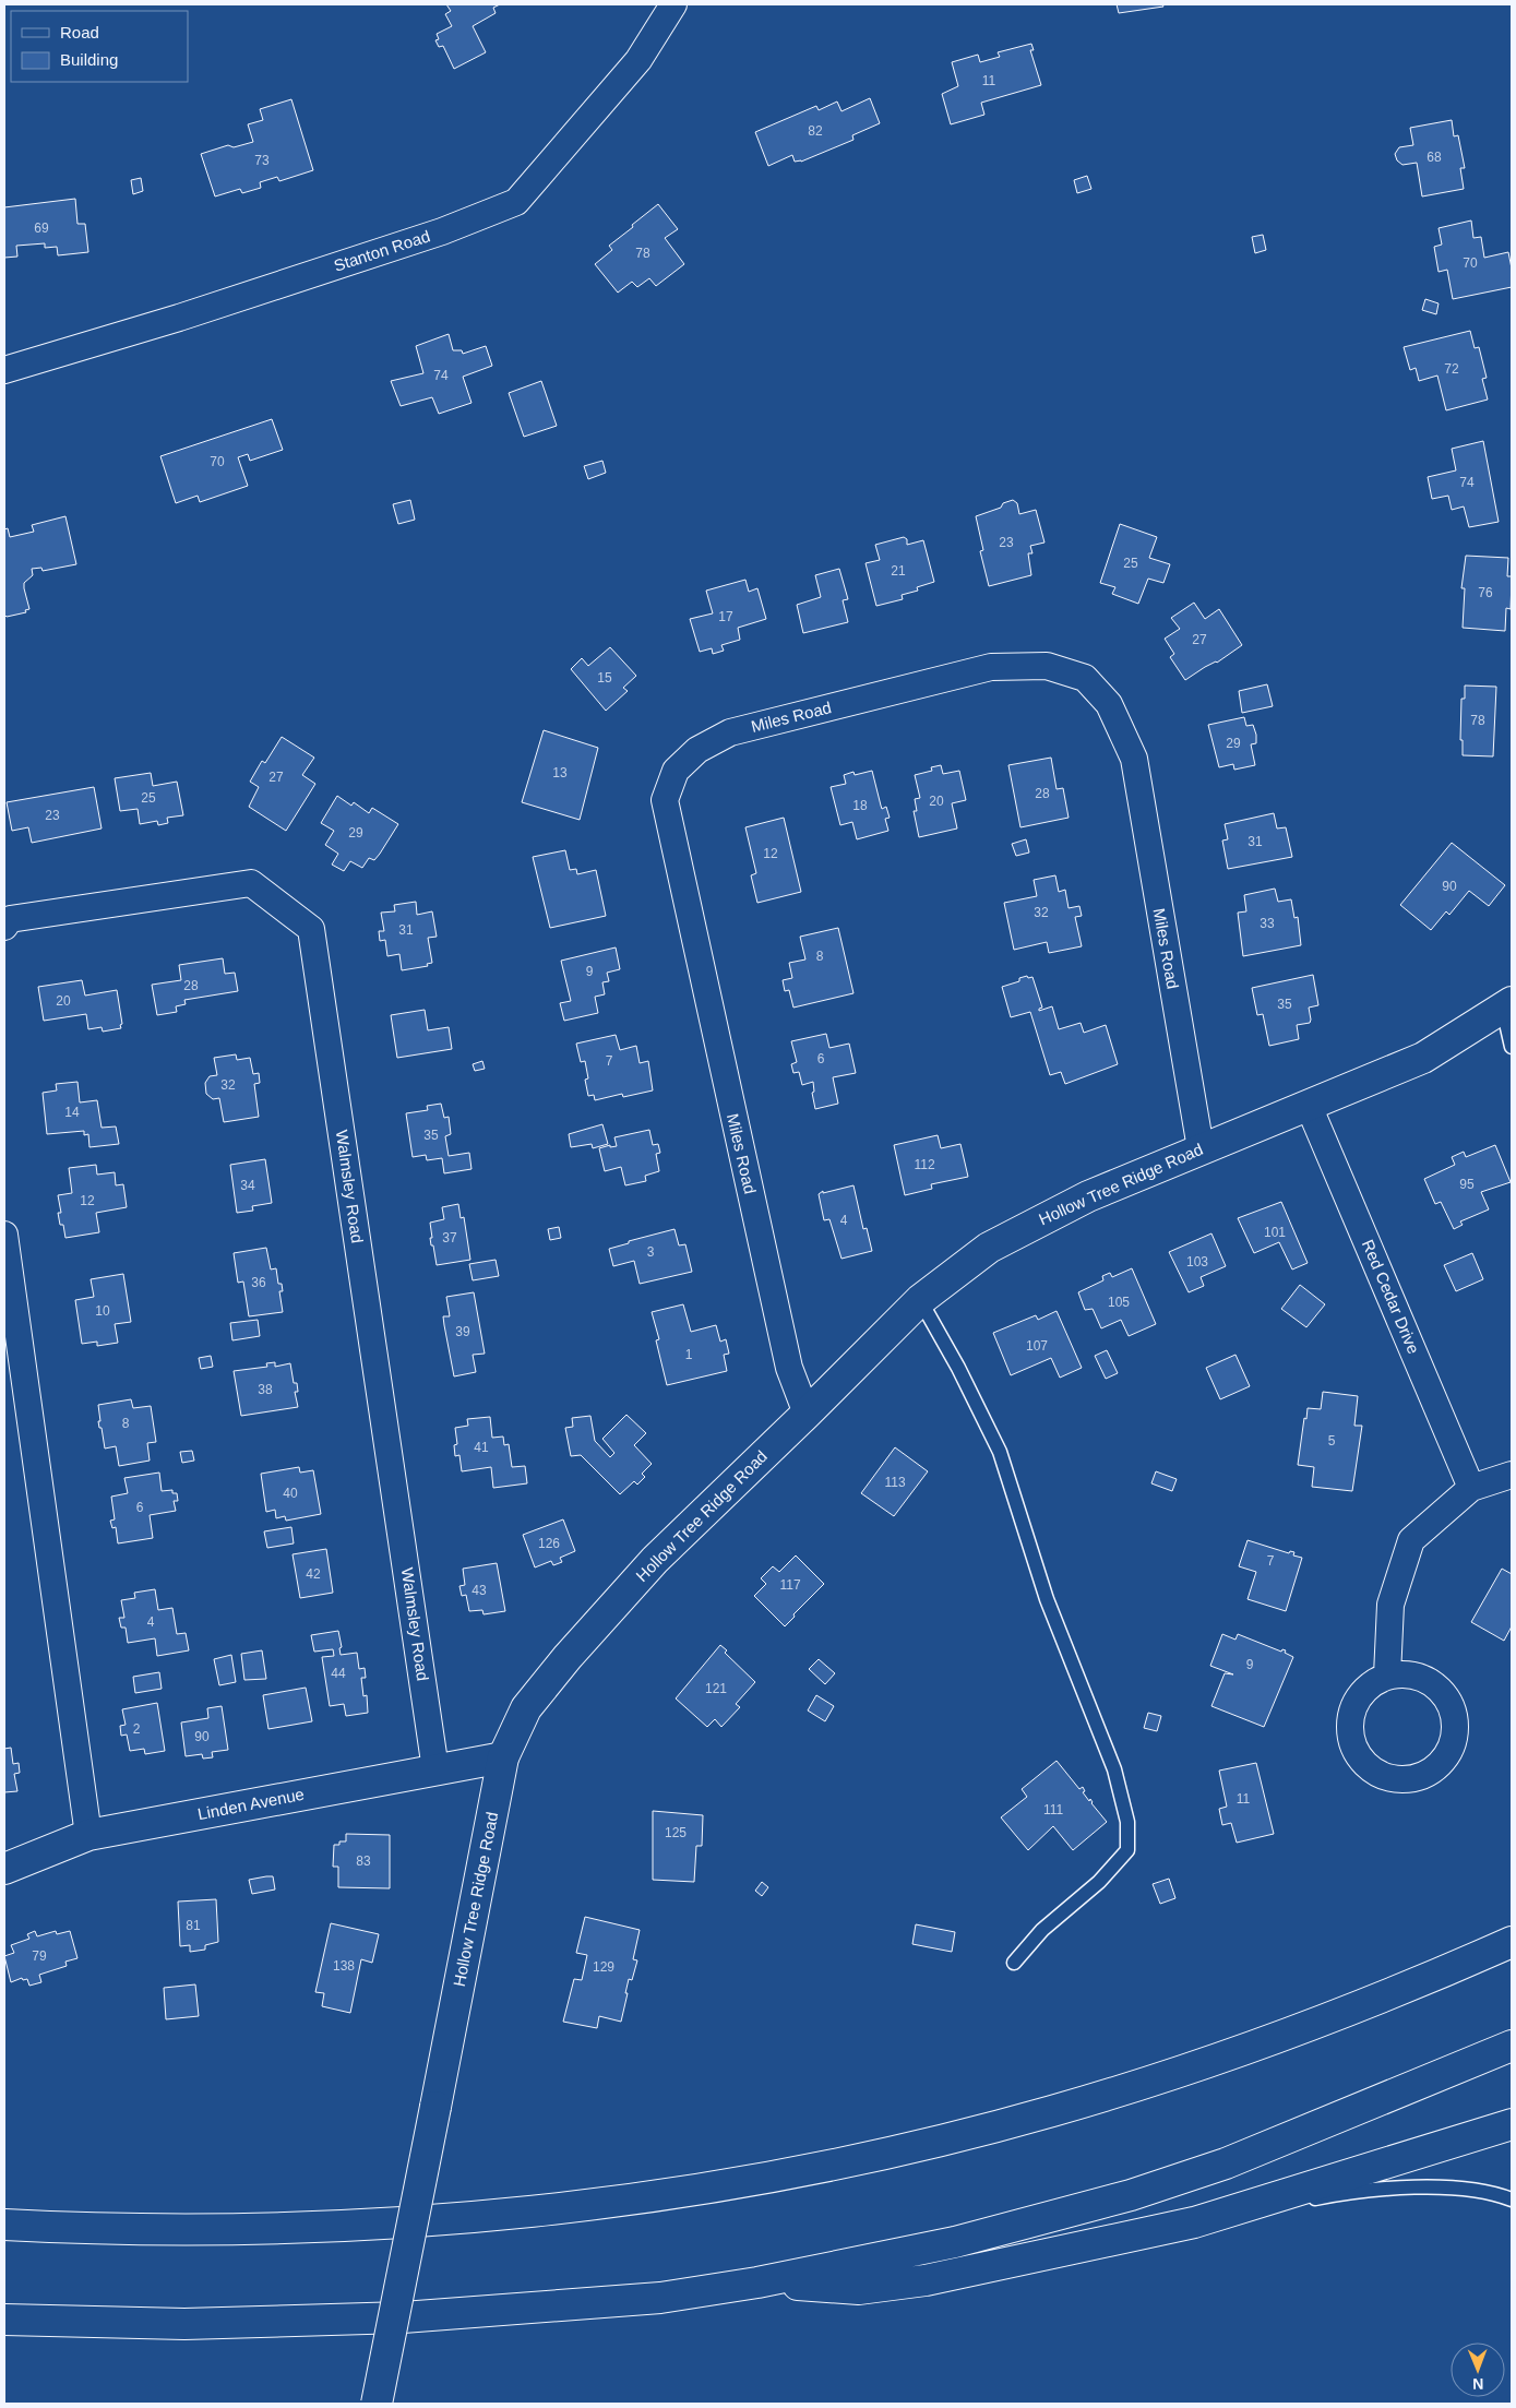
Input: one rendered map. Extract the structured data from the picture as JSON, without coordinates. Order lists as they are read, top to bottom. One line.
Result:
{"streets":{"main road":["Hollow Tree Ridge Road","Linden Avenue"],"street":["Stanton Road","Miles Road","Walmsley Road","Red Cedar Drive"]},"crossings":[["Miles Road","Hollow Tree Ridge Road"],["Hollow Tree Ridge Road","Red Cedar Drive"],["Hollow Tree Ridge Road","Linden Avenue"],["Walmsley Road","Linden Avenue"]],"house_numbers":["11","82","68","73","69","78","70","72","74","70","74","23","25","21","76","17","27","15","78","29","13","27","28","25","20","18","23","29","31","12","90","32","33","31","8","9","28","20","35","6","7","32","14","35","112","95","34","12","4","101","37","3","103","36","105","10","39","107","1","38","8","5","41","113","40","6","126","7","42","117","43","4","9","44","121","2","90","11","111","125","83","81","79","138","129"],"legend":["Road","Building"],"north":"bottom"}
